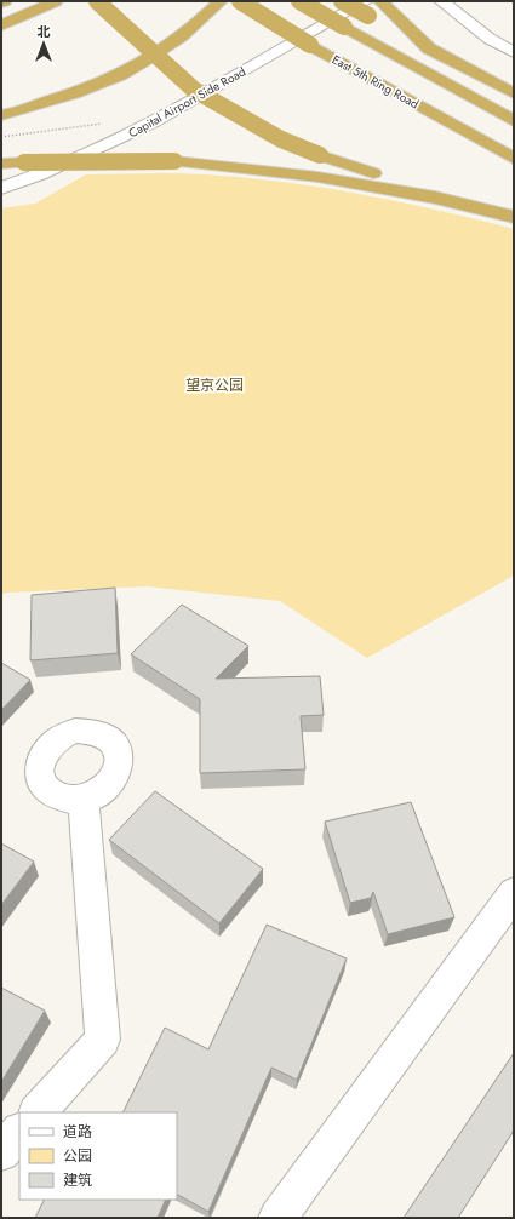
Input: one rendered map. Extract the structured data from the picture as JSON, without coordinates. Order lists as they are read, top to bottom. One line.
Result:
{"streets":{"highway":["East 5th Ring Road"],"street":["Capital Airport Side Road"]},"parks":["望京公园"],"legend":["道路","公园","建筑"],"north":"top"}
